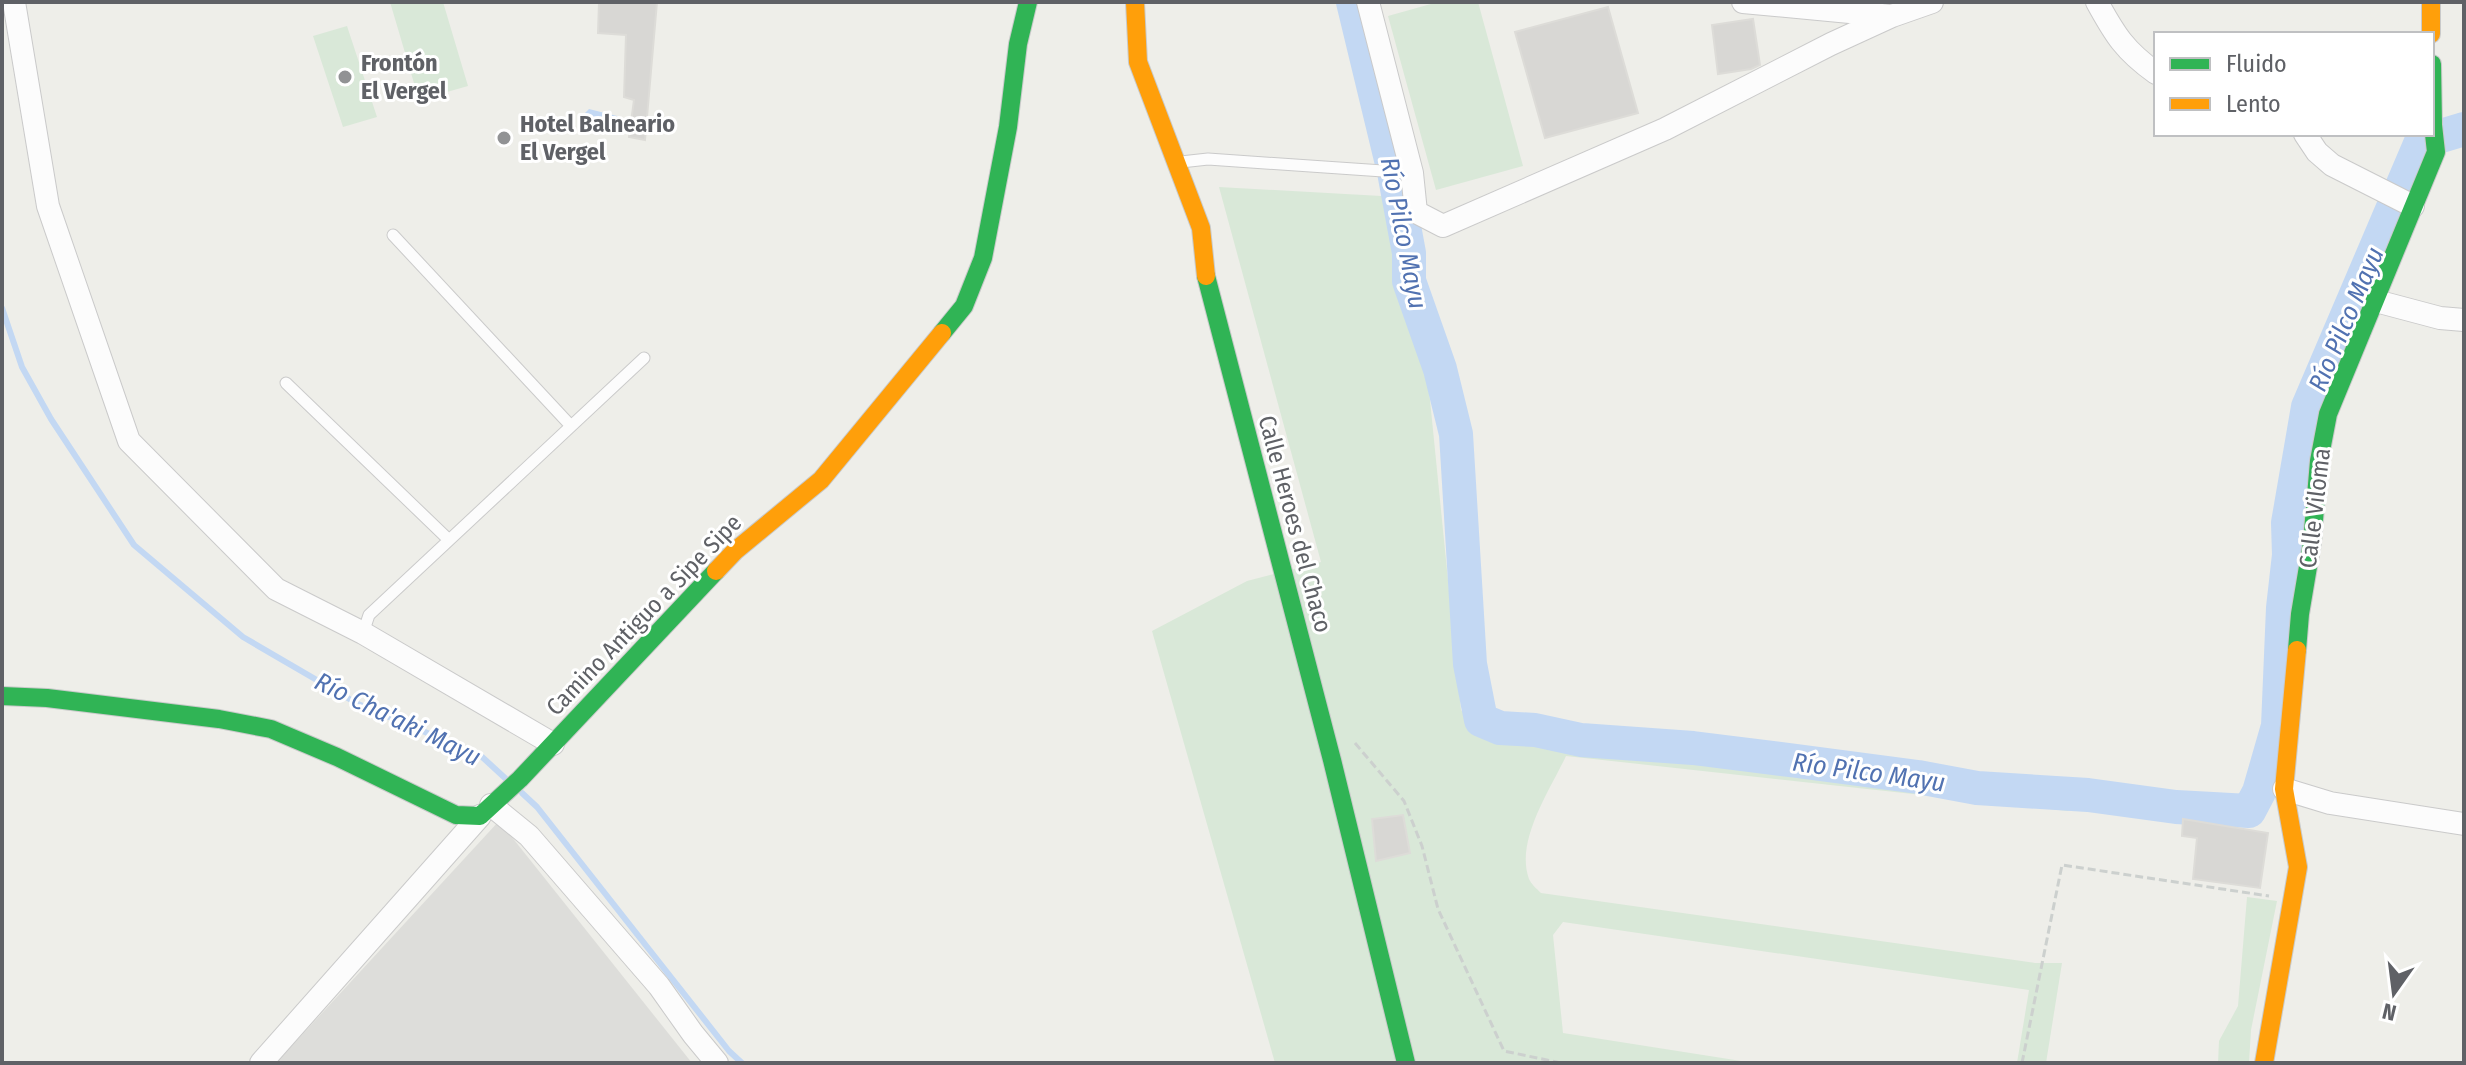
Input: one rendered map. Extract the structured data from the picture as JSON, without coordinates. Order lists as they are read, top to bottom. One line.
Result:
{"streets":{"street":["Calle Viloma","Calle Heroes del Chaco","Camino Antiguo a Sipe Sipe"]},"water":["Río Pilco Mayu","Río Cha'aki Mayu"],"places":["Frontón El Vergel","Hotel Balneario El Vergel"],"legend":["Fluido","Lento"],"north":"bottom"}
